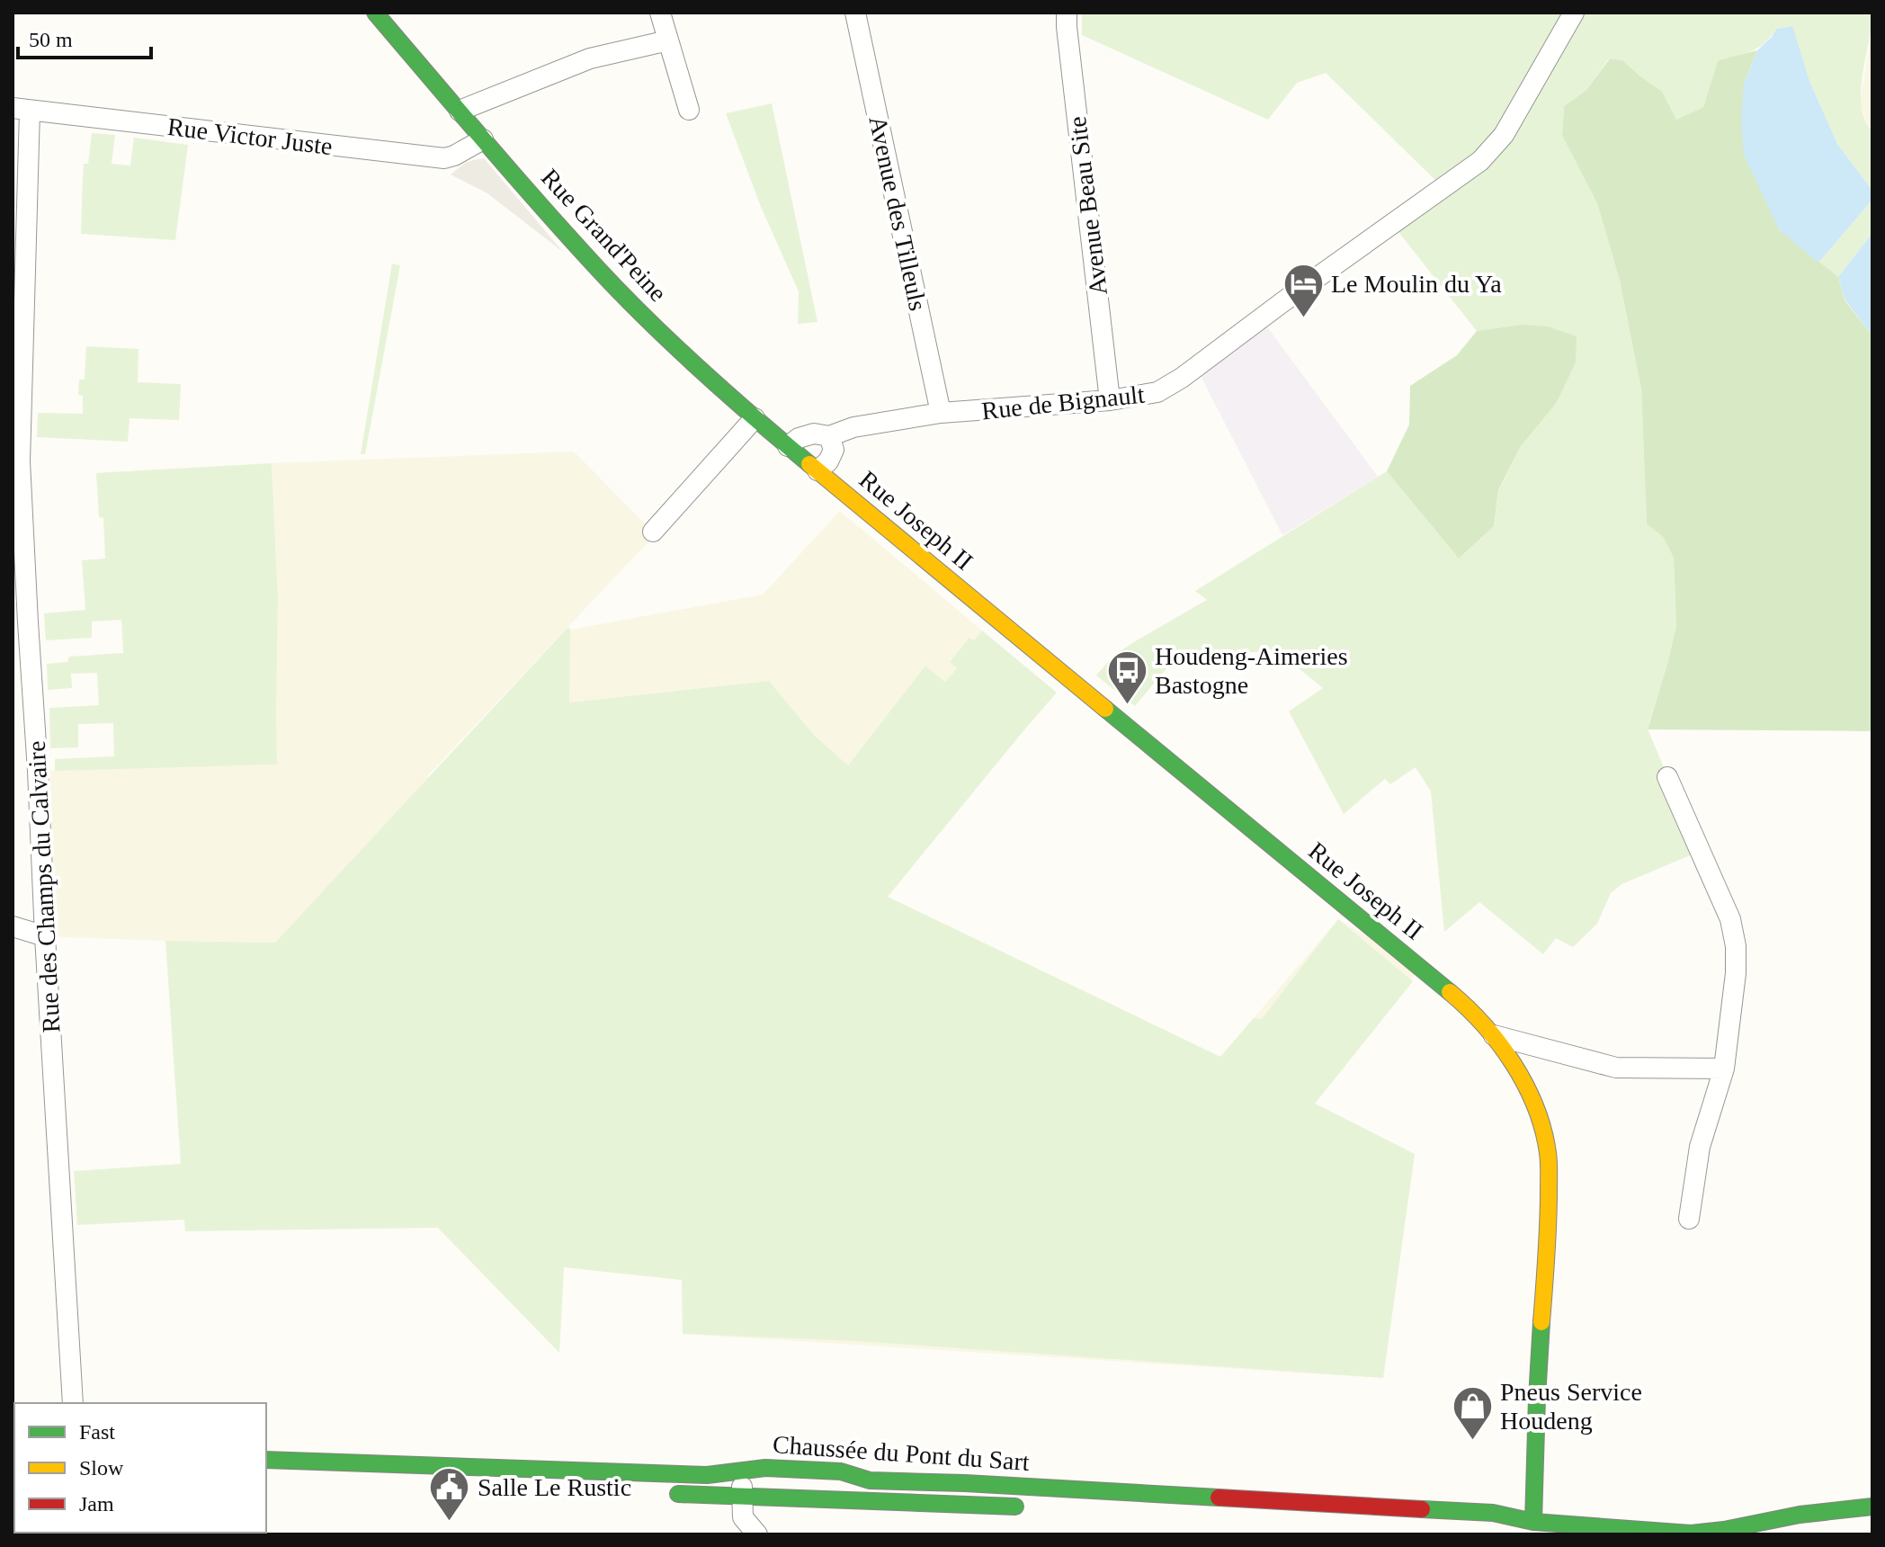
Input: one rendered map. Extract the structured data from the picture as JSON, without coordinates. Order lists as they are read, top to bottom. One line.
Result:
{"streets":{"main road":["Rue Grand'Peine","Rue Joseph II","Chaussée du Pont du Sart"],"street":["Rue Victor Juste","Avenue Beau Site","Avenue des Tilleuls","Rue de Bignault","Rue des Champs du Calvaire"]},"crossings":[["Rue Victor Juste","Rue Grand'Peine"],["Rue Victor Juste","Rue des Champs du Calvaire"],["Avenue Beau Site","Rue de Bignault"],["Avenue des Tilleuls","Rue de Bignault"],["Rue Grand'Peine","Rue de Bignault"],["Rue Grand'Peine","Rue Joseph II"],["Rue Joseph II","Chaussée du Pont du Sart"]],"places":{"hotel":["Le Moulin du Ya"],"bus stop":["Houdeng-Aimeries Bastogne"],"shop":["Pneus Service Houdeng"],"public building":["Salle Le Rustic"]},"legend":["Fast","Slow","Jam"],"scale_bar":"50 m"}
